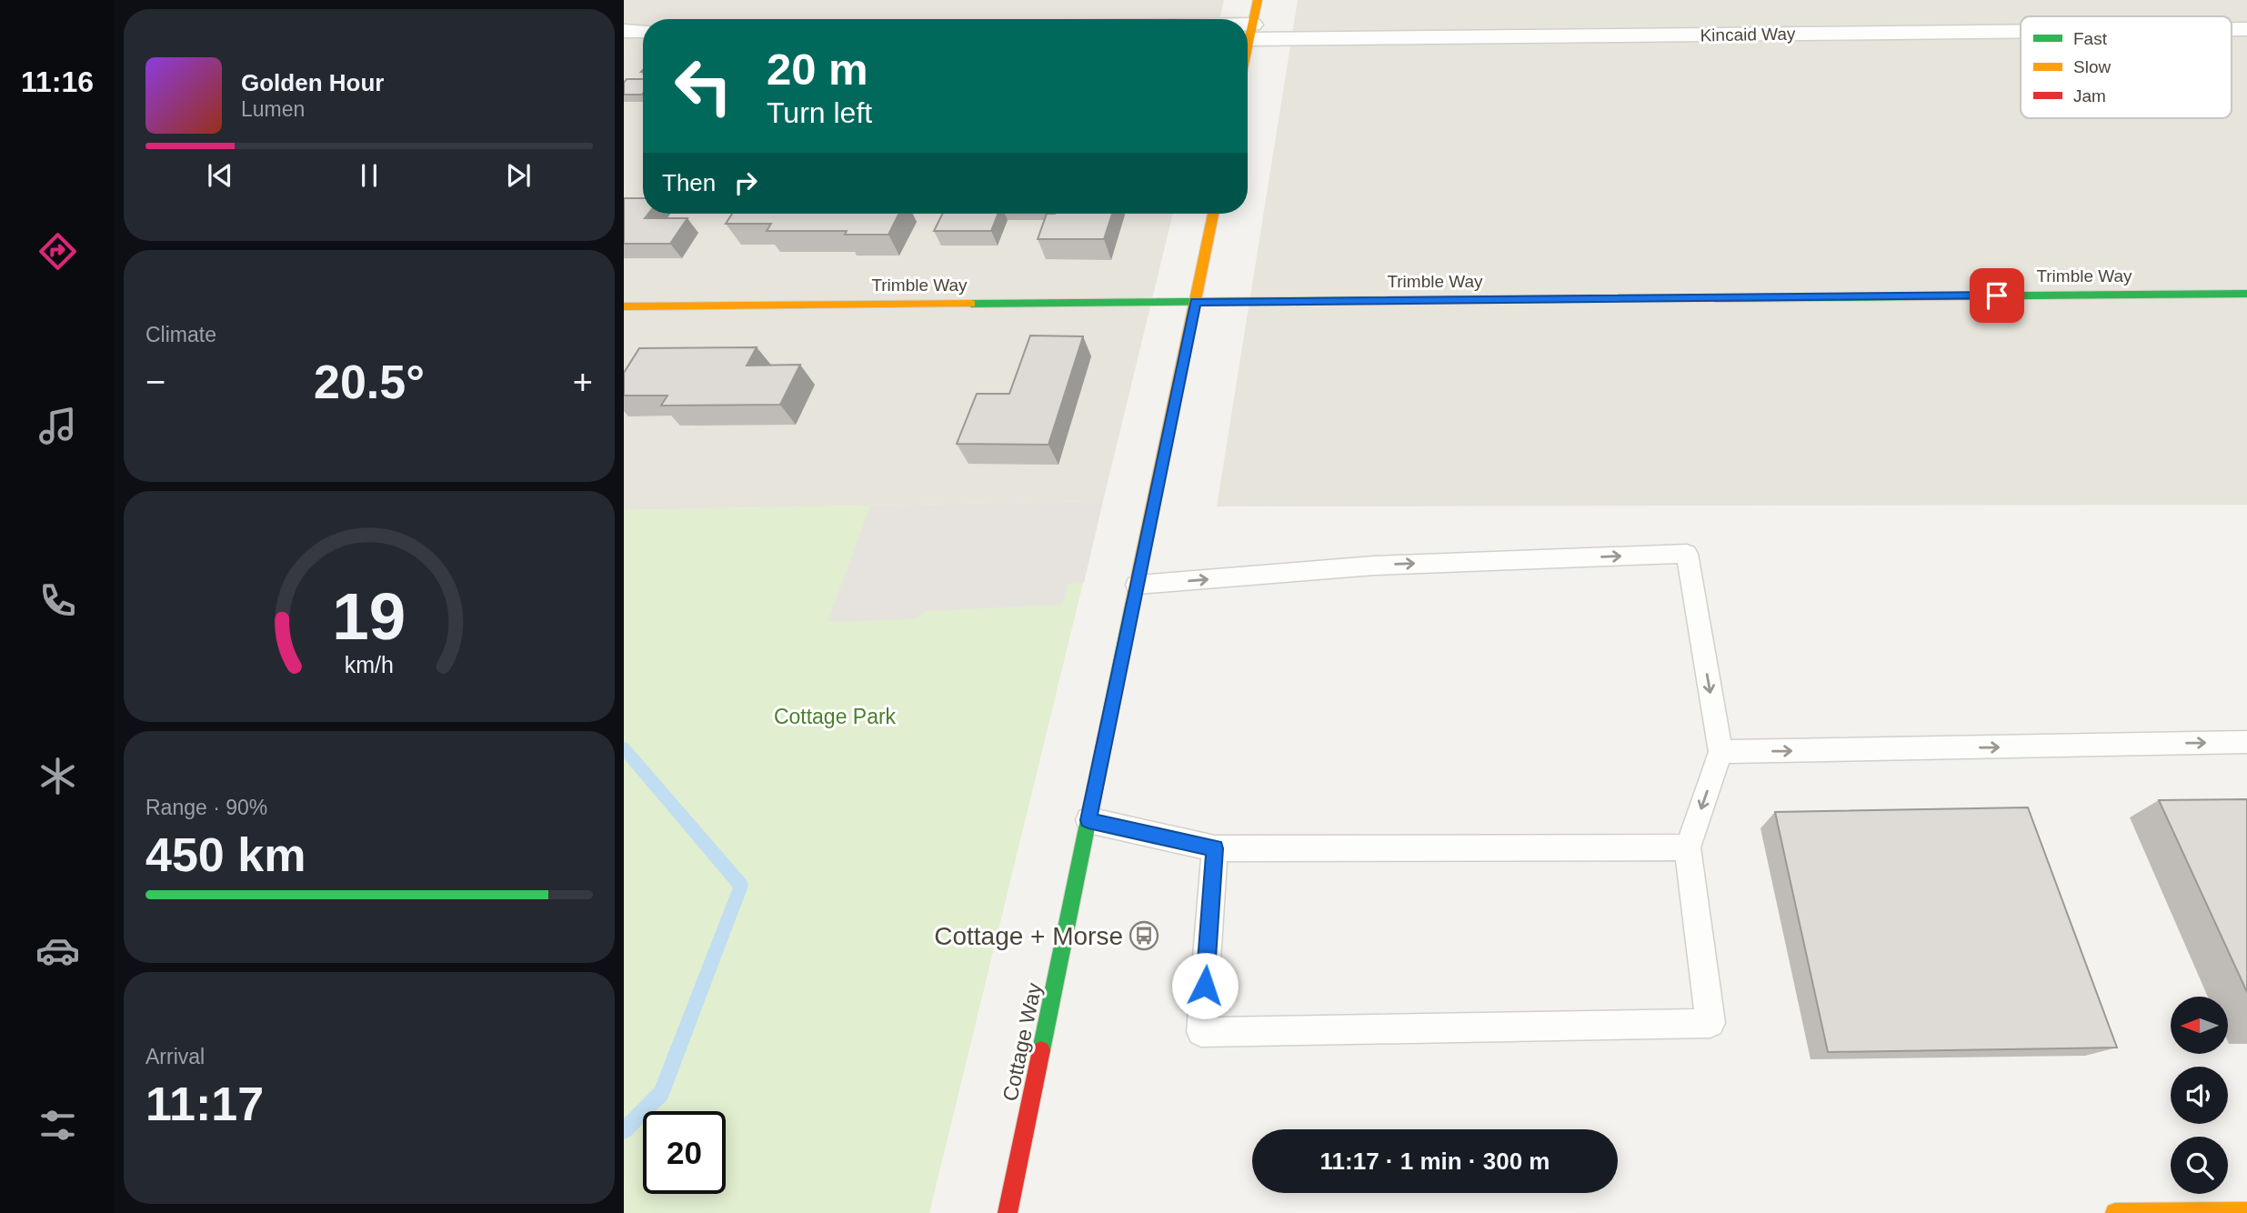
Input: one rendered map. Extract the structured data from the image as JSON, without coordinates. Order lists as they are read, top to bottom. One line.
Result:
{"streets":{"street":["Kincaid Way","Trimble Way","Cottage Way"]},"crossings":[["Trimble Way","Cottage Way"]],"parks":["Cottage Park"],"places":{"bus stop":["Cottage + Morse"]},"legend":["Fast","Slow","Jam"],"north":"left","page":{"tabs":"11:16","turn":["20 m","Turn left"],"song":["Golden Hour","Lumen"],"then":"Then","tile":["Climate",["Range · 90%","450 km"],["Arrival","11:17"]],"heat":["−","20.5°","+"],"limit":"20","trip":"11:17 · 1 min · 300 m","gauge":["19","km/h"]}}
